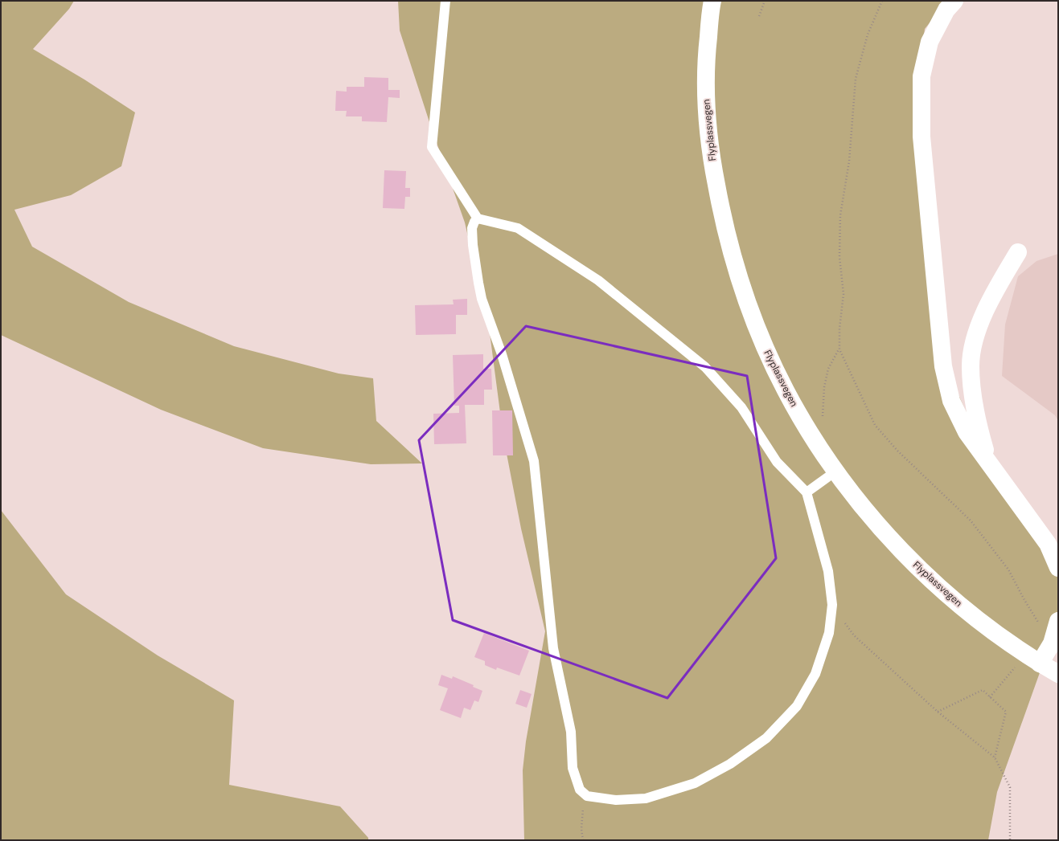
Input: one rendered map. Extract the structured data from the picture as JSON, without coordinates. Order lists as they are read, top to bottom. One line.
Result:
{"streets":{"street":["Flyplassvegen"]}}
